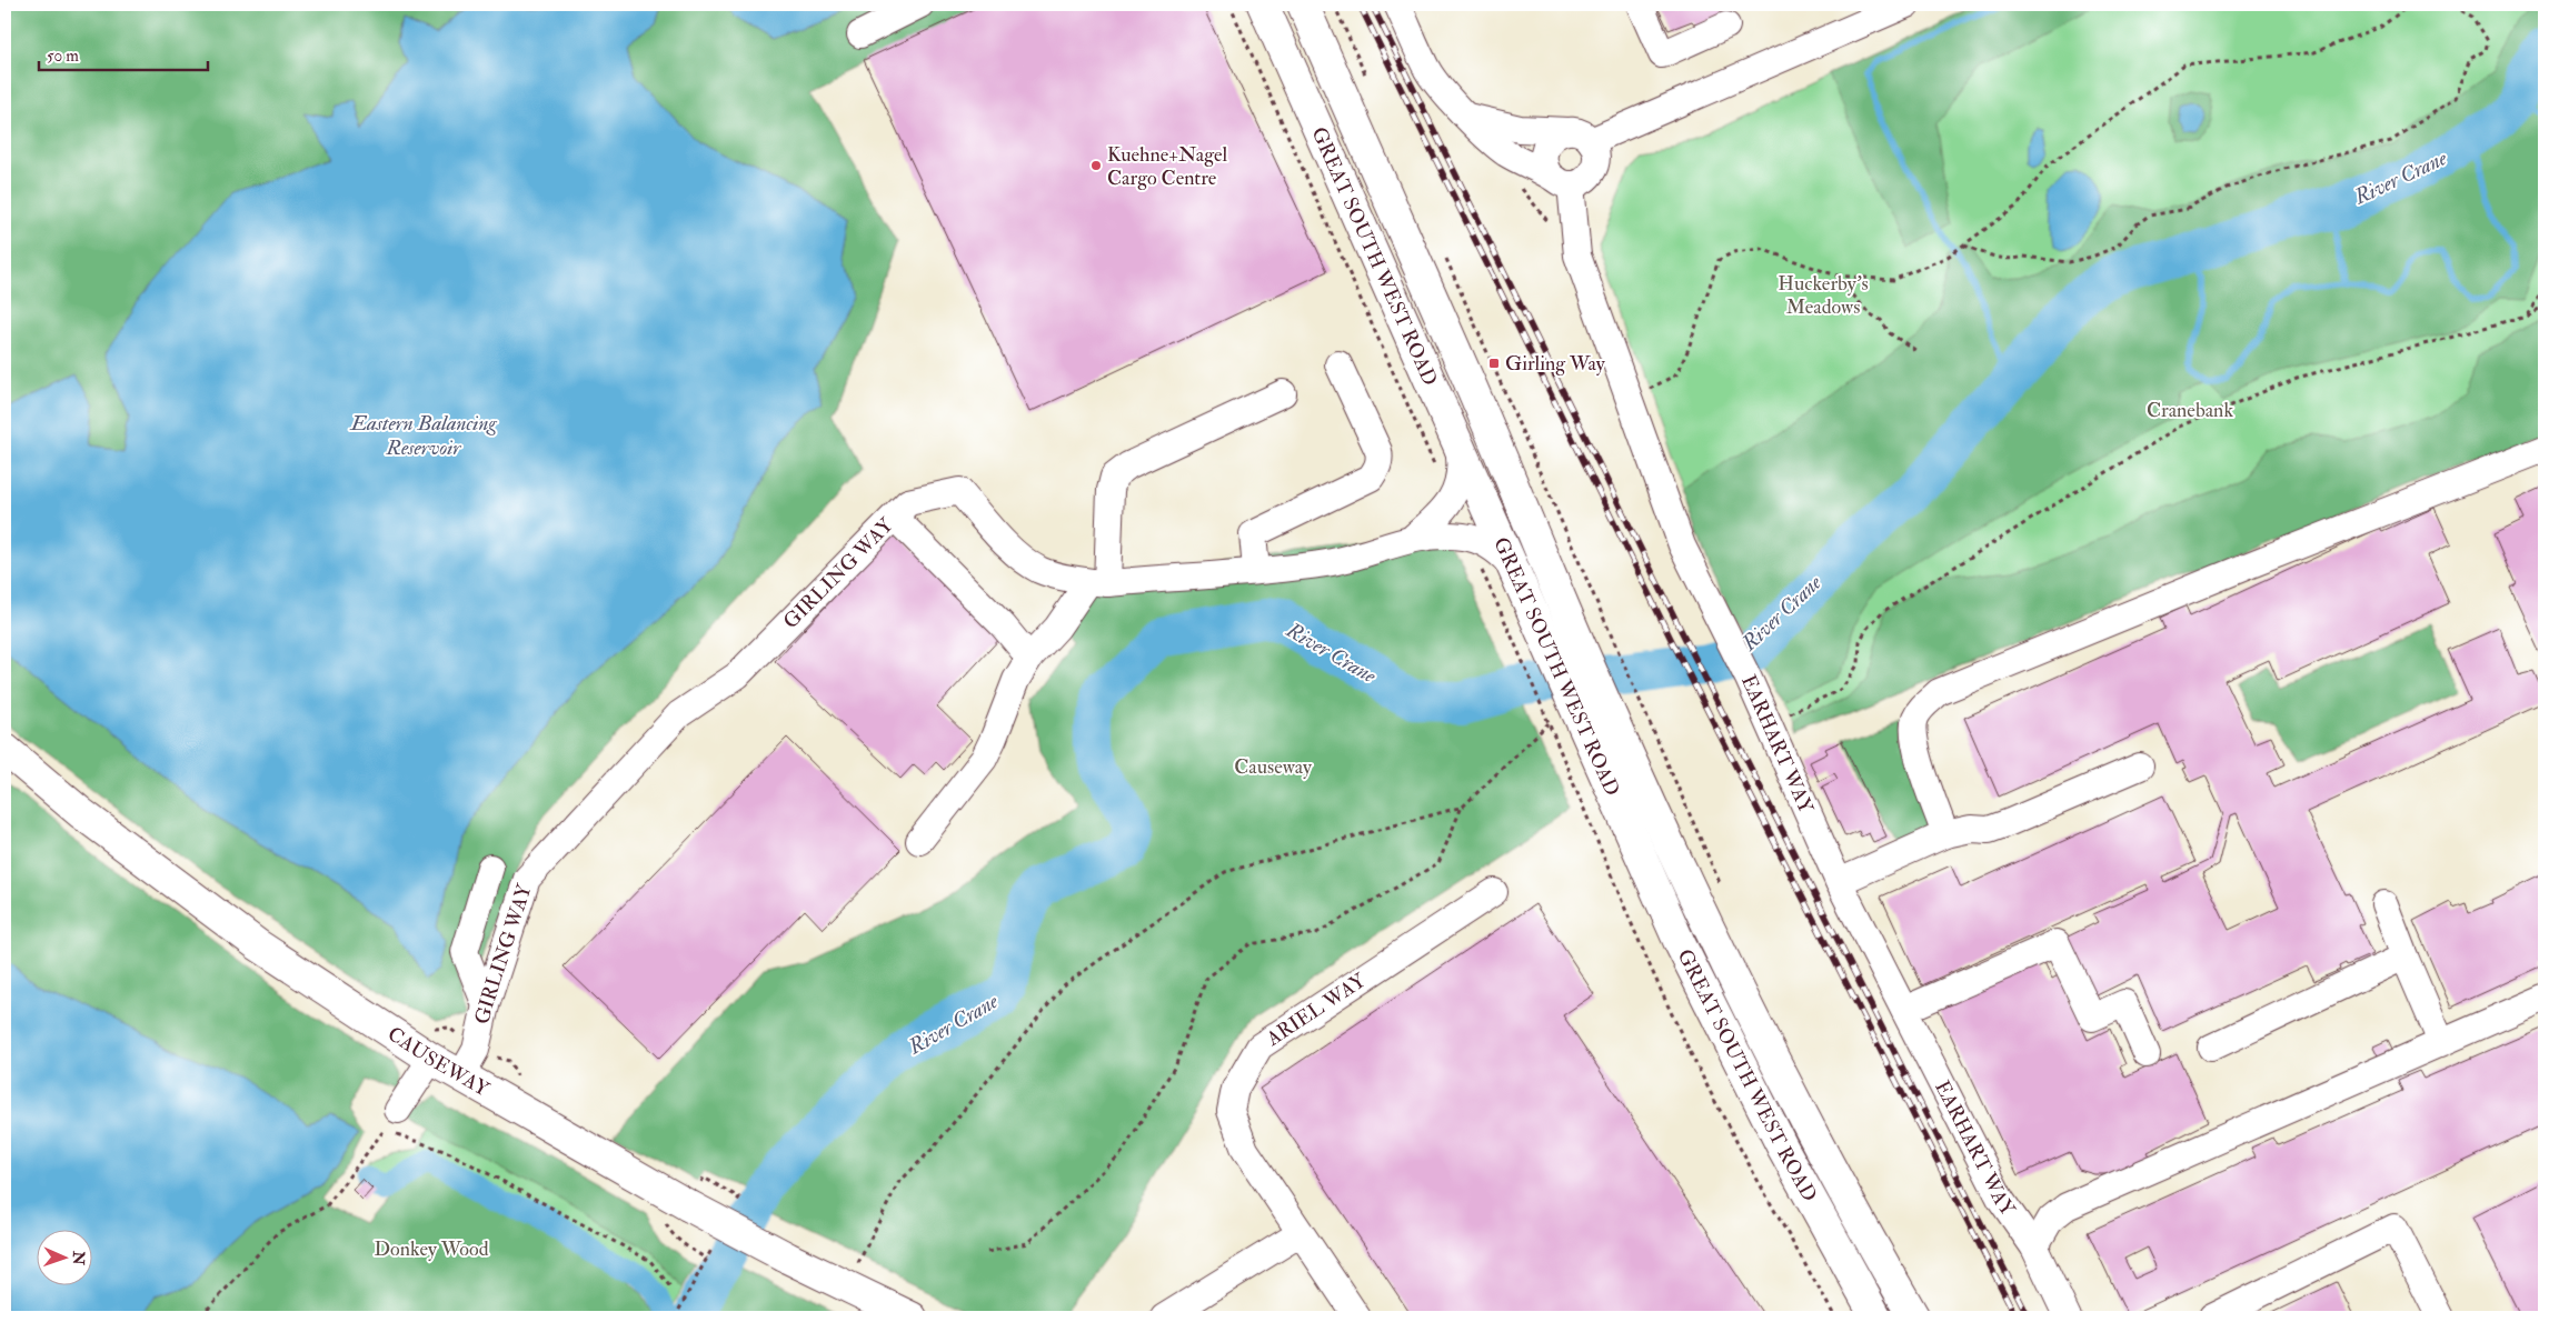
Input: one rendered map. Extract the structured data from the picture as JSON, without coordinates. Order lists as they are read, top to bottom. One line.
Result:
{"streets":{"main road":["GREAT SOUTH WEST ROAD","CAUSEWAY"],"street":["GIRLING WAY","EARHART WAY","ARIEL WAY"]},"crossings":[["GREAT SOUTH WEST ROAD","GIRLING WAY"],["GIRLING WAY","CAUSEWAY"]],"water":["River Crane","Eastern Balancing Reservoir"],"parks":["Huckerby's Meadows","Cranebank","Causeway","Donkey Wood"],"places":{"other":["Kuehne+Nagel Cargo Centre"],"transit":["Girling Way"]},"scale_bar":"50 m","north":"right"}
